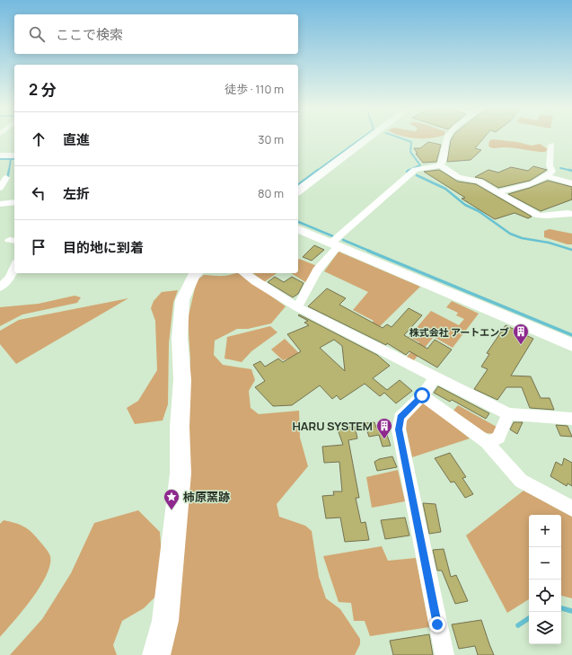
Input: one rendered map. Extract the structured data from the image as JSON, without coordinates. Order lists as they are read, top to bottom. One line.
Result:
{"places":{"building":["株式会社 アートエンブ","HARU SYSTEM"],"place":["柿原窯跡"]},"page":{"search":"ここで検索","heading":["2 分","徒歩 · 110 m"],"list":[["直進","30 m"],["左折","80 m"],"目的地に到着"],"map_buttons":["+","−"]}}
